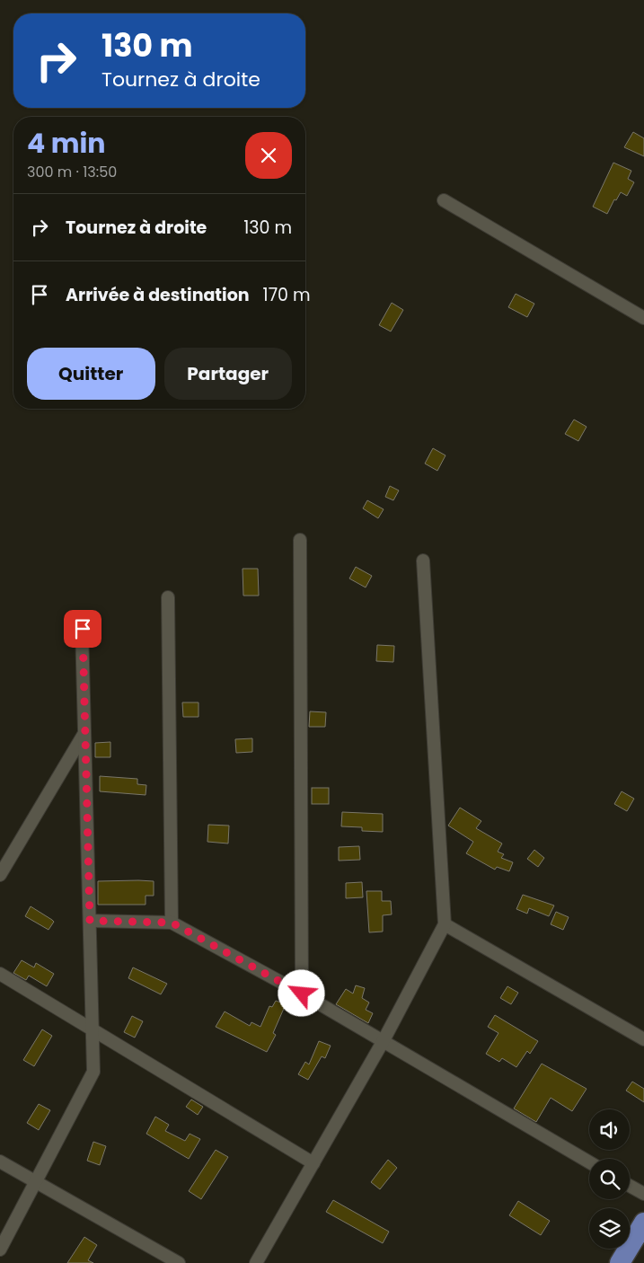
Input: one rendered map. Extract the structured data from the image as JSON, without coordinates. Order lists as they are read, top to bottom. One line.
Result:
{"page":{"turn":["130 m","Tournez à droite"],"heading":["4 min","300 m · 13:50"],"list":[{"name":"Tournez à droite","value":"130 m"},{"name":"Arrivée à destination","value":"170 m"}],"buttons":["Quitter","Partager"]}}
